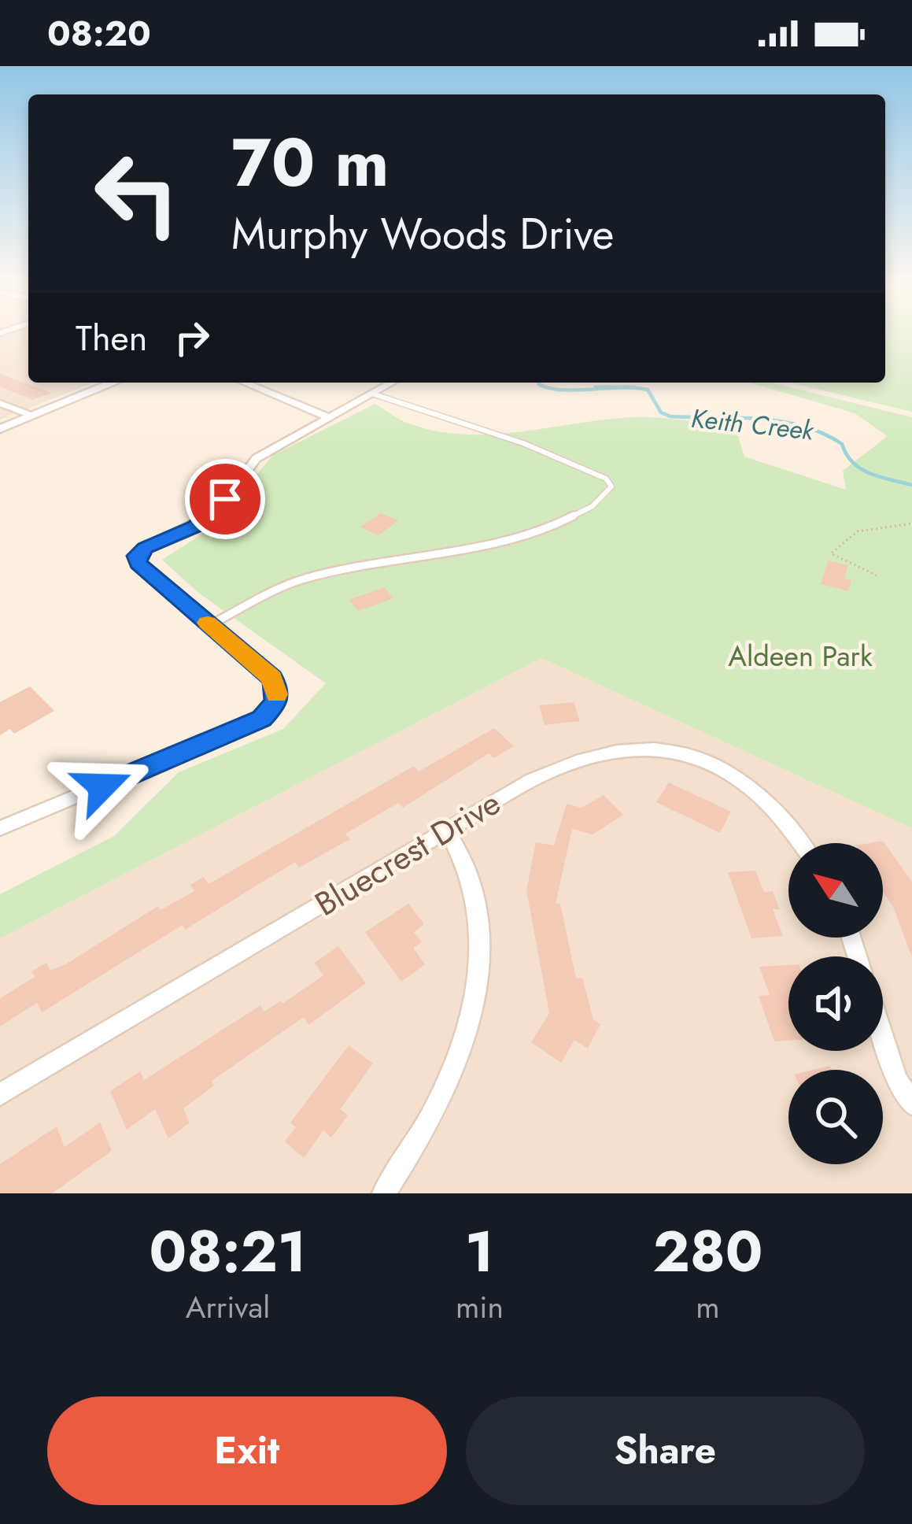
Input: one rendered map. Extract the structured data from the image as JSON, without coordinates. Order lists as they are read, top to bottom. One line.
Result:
{"streets":{"street":["Bluecrest Drive"]},"water":["Keith Creek"],"parks":["Aldeen Park"],"north":"top left","page":{"status":"08:20","turn":["70 m","Murphy Woods Drive"],"then":"Then","eta":["08:21","Arrival","1","min","280","m"],"buttons":["Exit","Share"]}}
